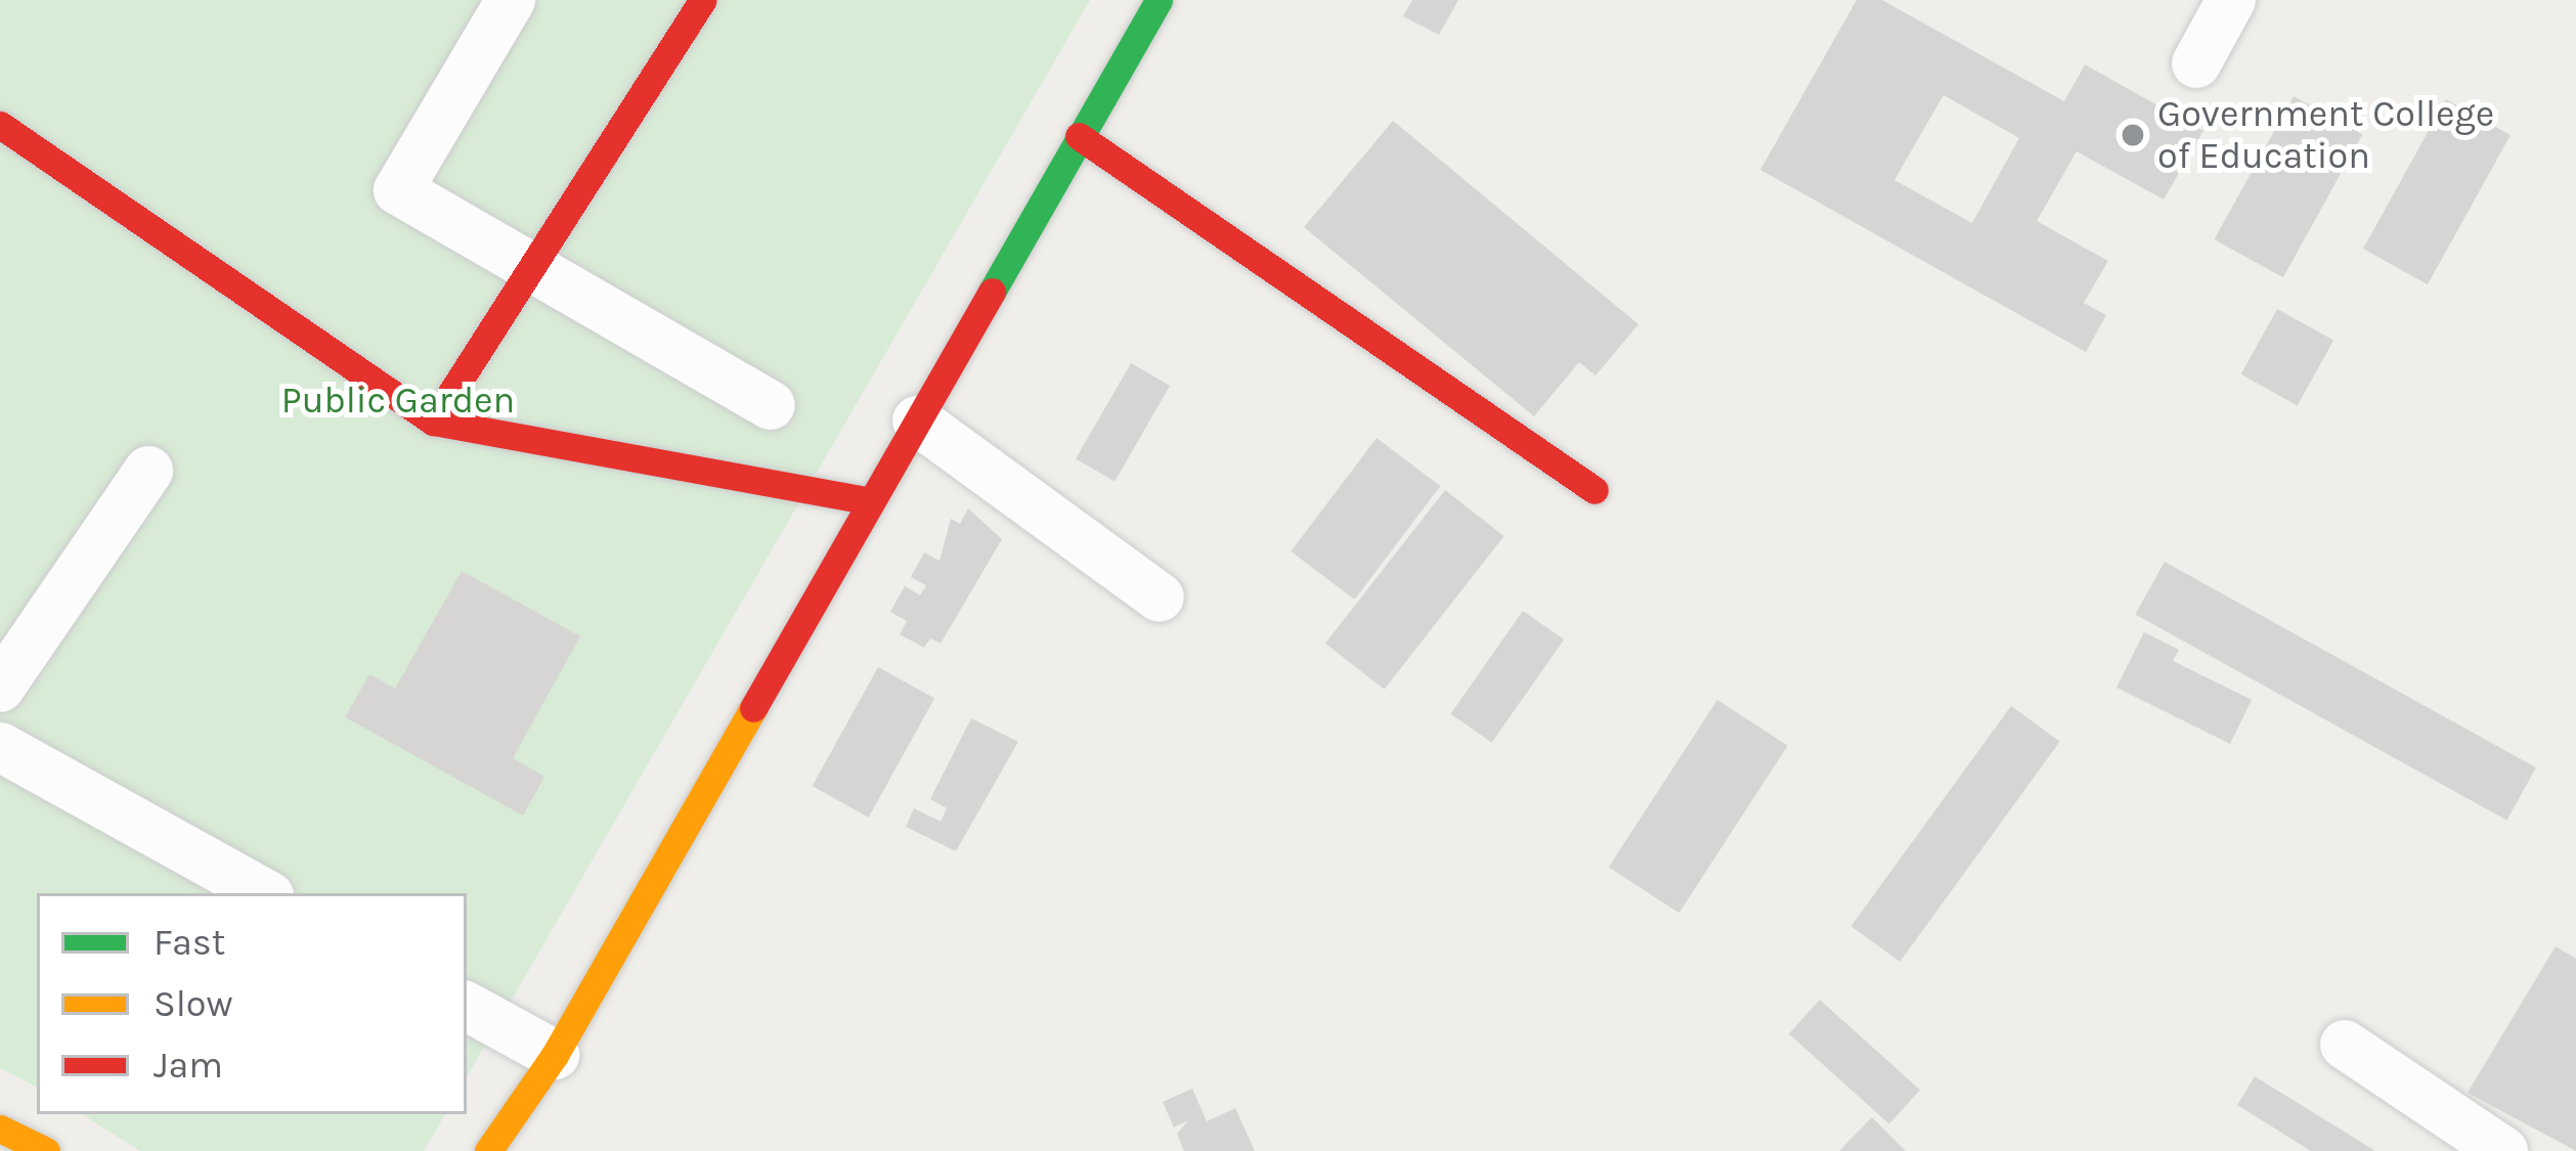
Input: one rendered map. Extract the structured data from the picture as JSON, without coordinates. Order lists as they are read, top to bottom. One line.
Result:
{"parks":["Public Garden"],"places":["Government College of Education"],"legend":["Fast","Slow","Jam"]}
